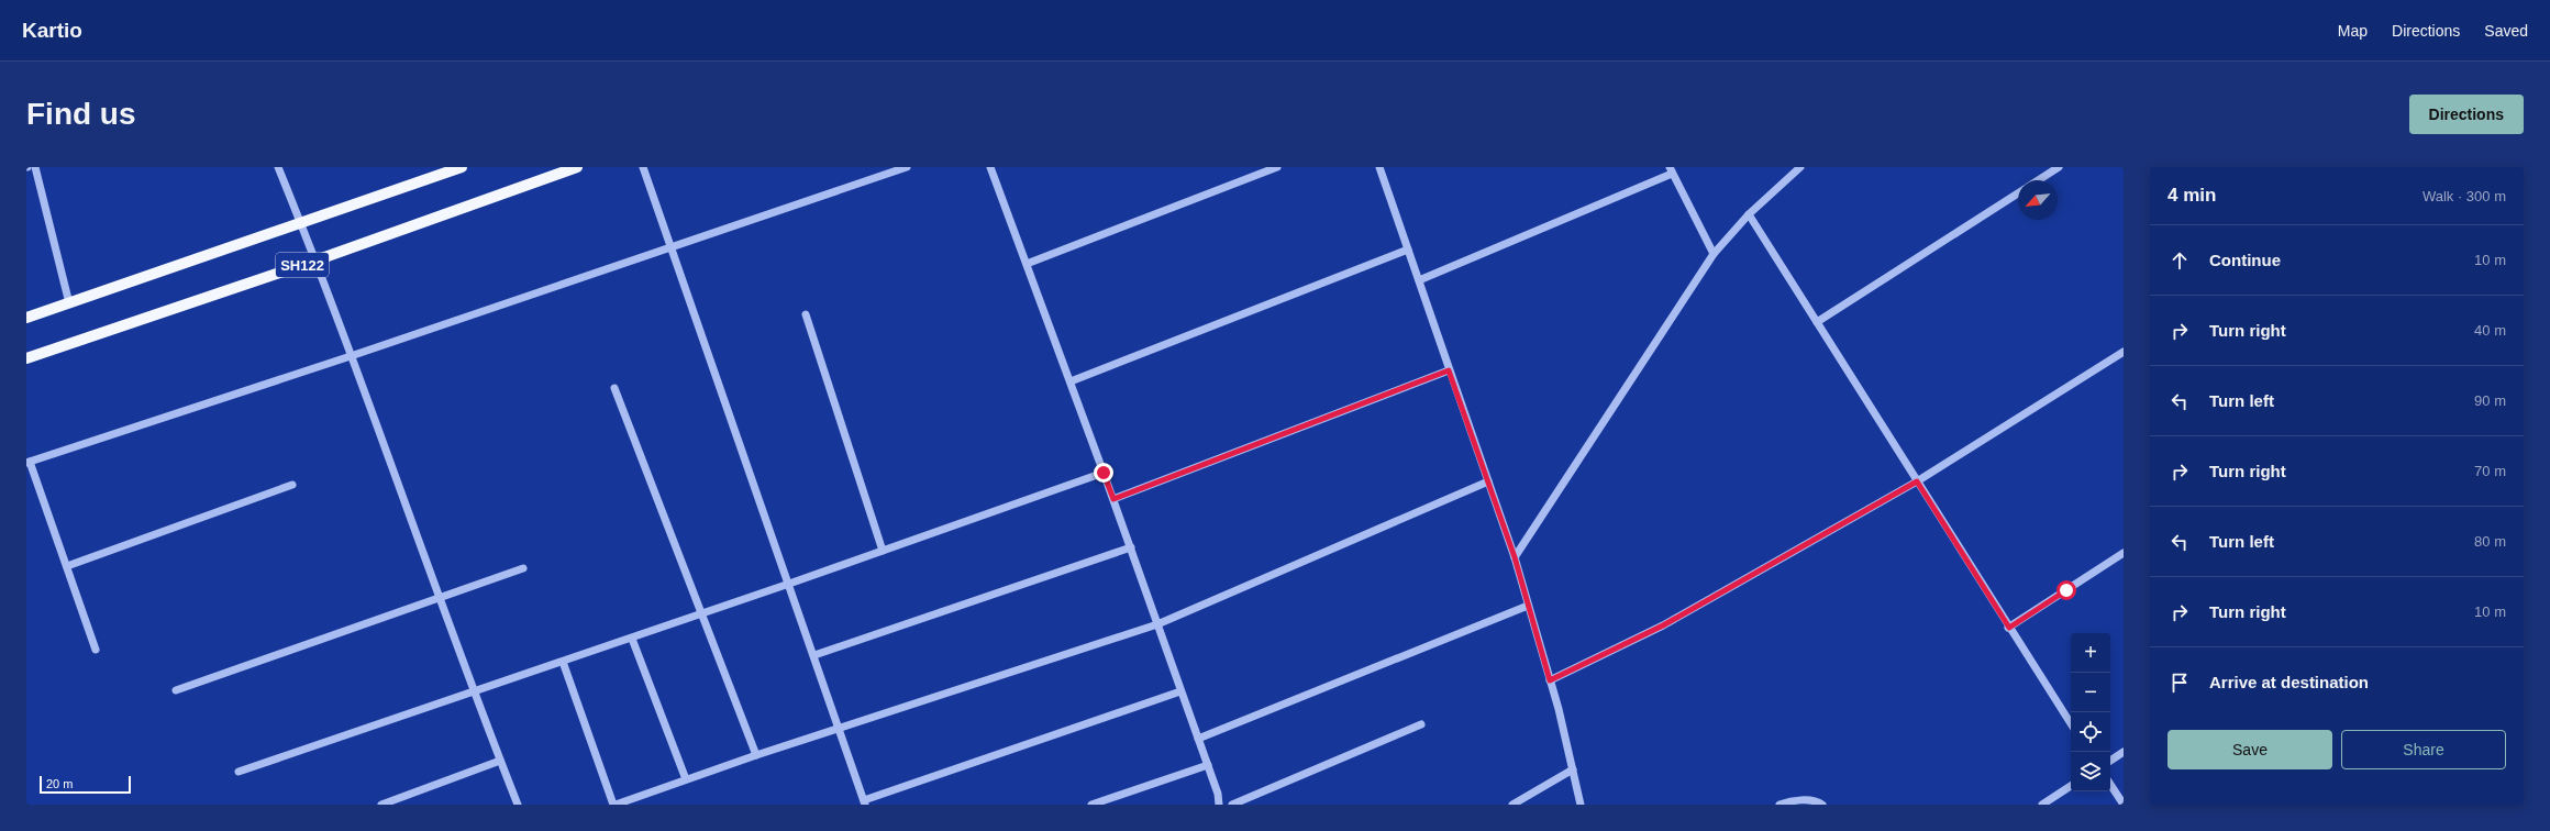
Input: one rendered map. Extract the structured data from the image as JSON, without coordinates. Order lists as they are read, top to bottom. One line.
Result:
{"streets":{"main road":["SH122"]},"scale_bar":"20 m","north":"bottom left","page":{"header":"Kartio","nav":["Map","Directions","Saved"],"buttons":["Directions",["Save","Share"]],"title":"Find us","heading":["4 min","Walk · 300 m"],"list":[["Continue","10 m"],["Turn right","40 m"],["Turn left","90 m"],["Turn right","70 m"],["Turn left","80 m"],["Turn right","10 m"],"Arrive at destination"],"map_buttons":["+","−"],"scale":"20 m"}}
